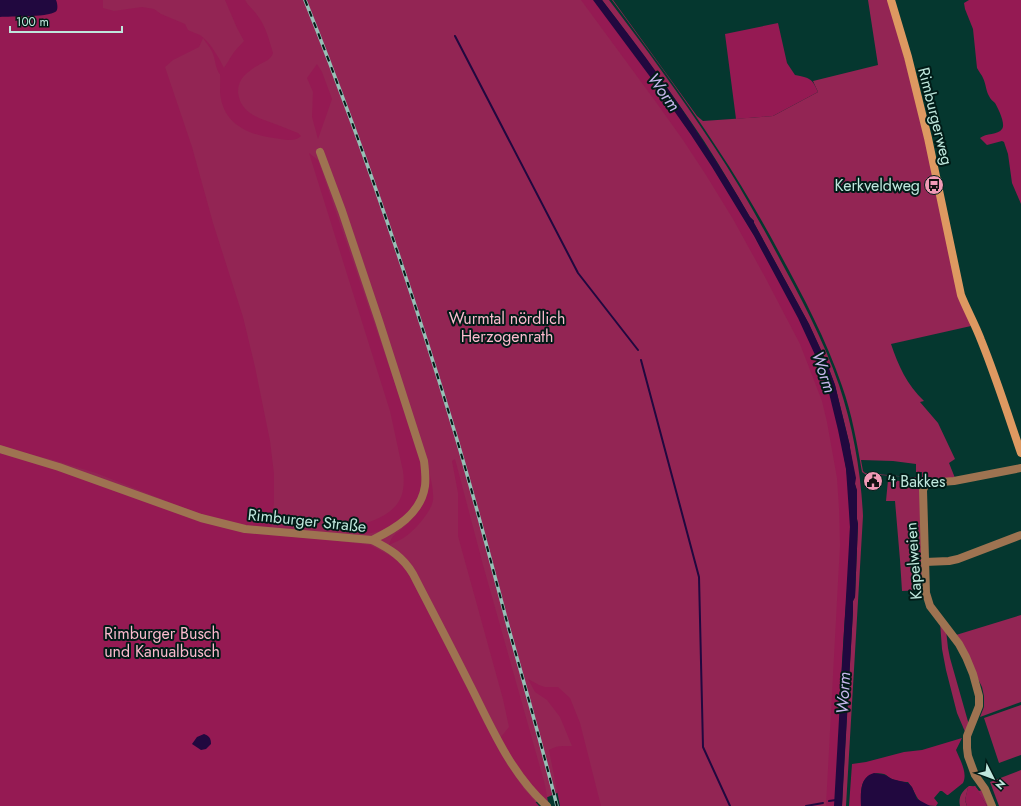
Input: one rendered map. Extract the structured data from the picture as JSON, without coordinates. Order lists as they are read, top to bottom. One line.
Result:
{"streets":{"street":["Rimburgerweg","Rimburger Straße","Kapelweien"]},"water":["Worm"],"parks":["Wurmtal nördlich Herzogenrath","Rimburger Busch und Kanualbusch"],"places":{"bus stop":["Kerkveldweg"],"public building":["'t Bakkes"]},"scale_bar":"100 m","north":"bottom right"}
